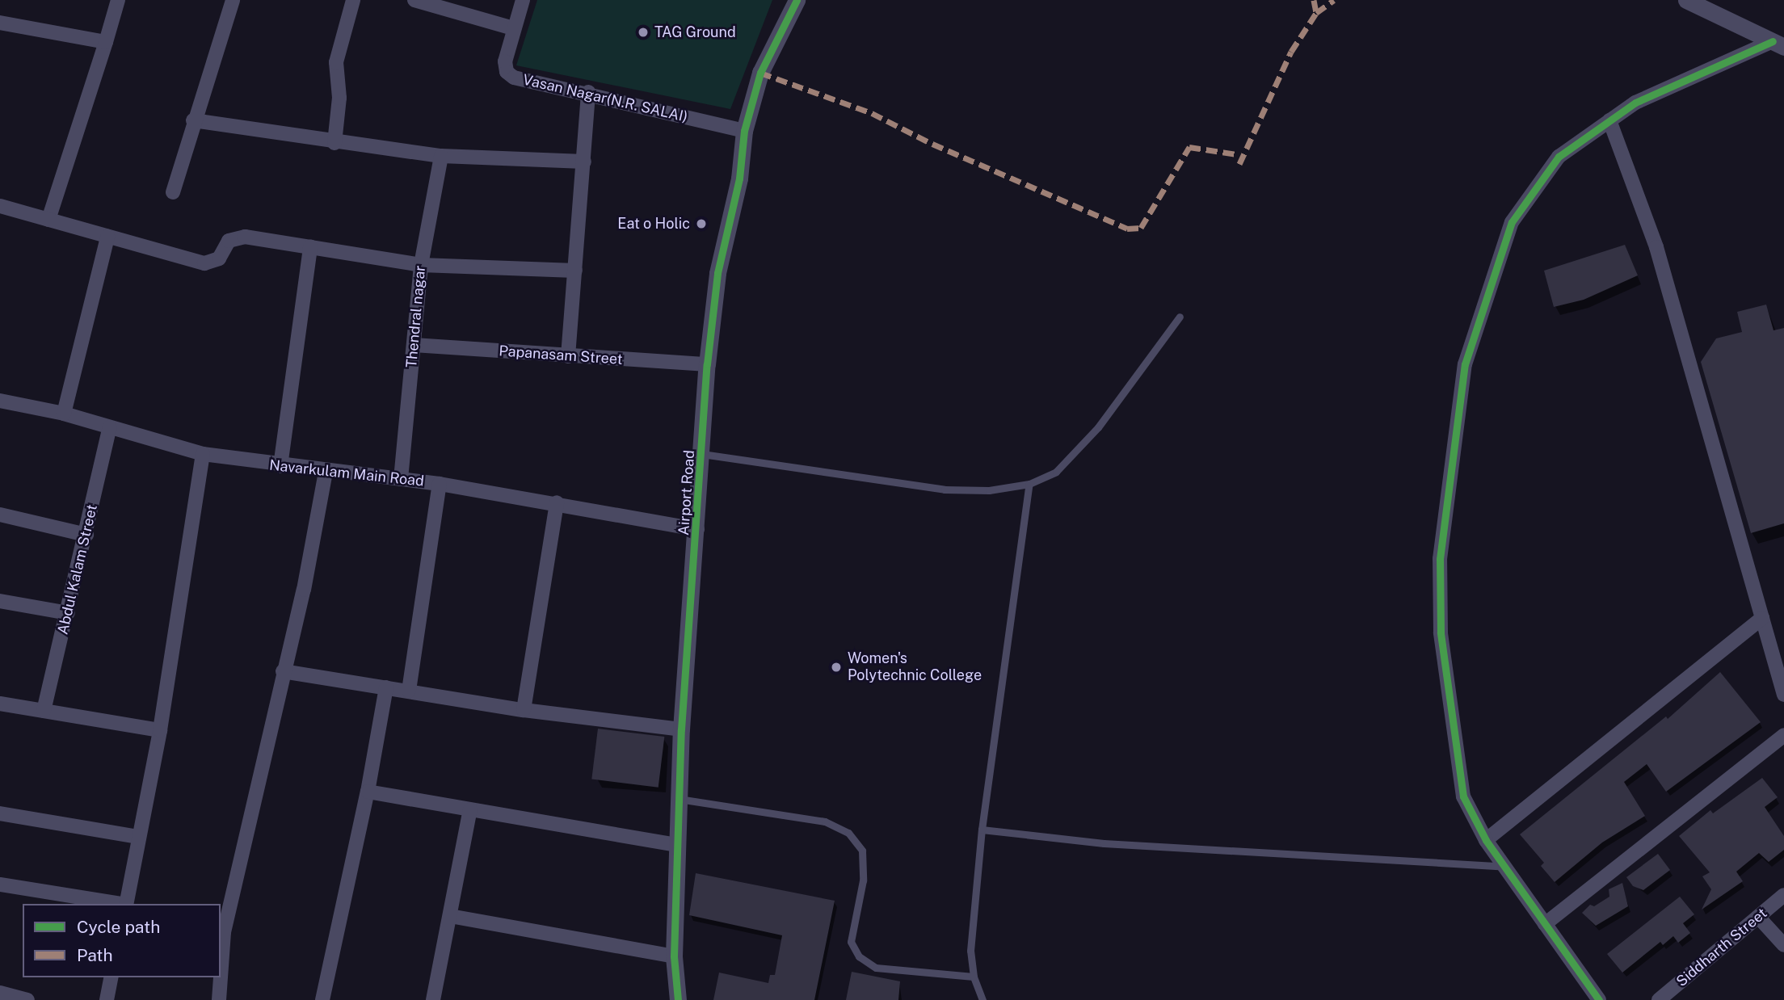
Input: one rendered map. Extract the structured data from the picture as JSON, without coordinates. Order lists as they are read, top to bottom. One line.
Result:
{"streets":{"street":["Vasan Nagar(N.R. SALAI)","Thendral nagar","Papanasam Street","Navarkulam Main Road","Airport Road","Abdul Kalam Street","Siddharth Street"]},"crossings":[["Vasan Nagar(N.R. SALAI)","Airport Road"],["Thendral nagar","Papanasam Street"],["Thendral nagar","Navarkulam Main Road"],["Papanasam Street","Airport Road"],["Navarkulam Main Road","Airport Road"],["Navarkulam Main Road","Abdul Kalam Street"]],"places":["TAG Ground","Eat o Holic","Women's Polytechnic College"],"legend":["Cycle path","Path"]}
